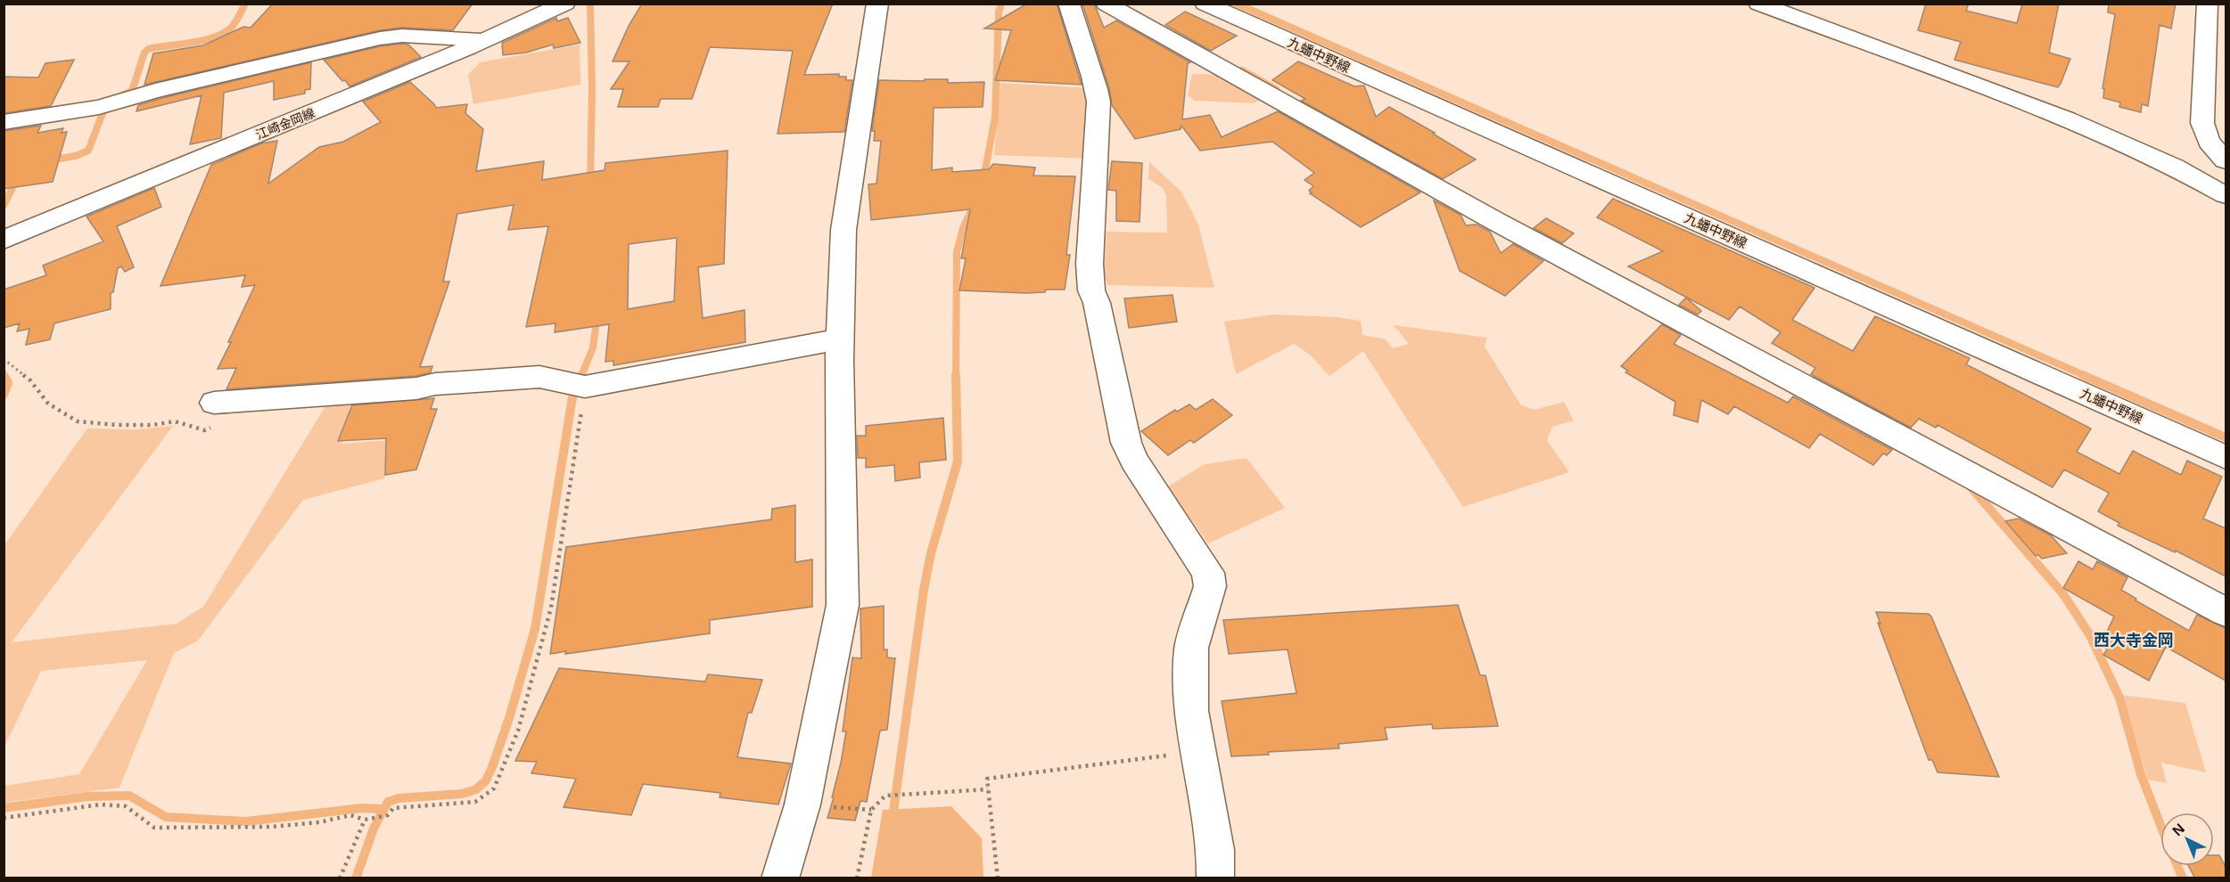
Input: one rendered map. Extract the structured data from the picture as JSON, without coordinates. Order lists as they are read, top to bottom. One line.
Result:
{"streets":{"street":["九蟠中野線","江崎金岡線"]},"districts":["西大寺金岡"],"north":"top left"}
